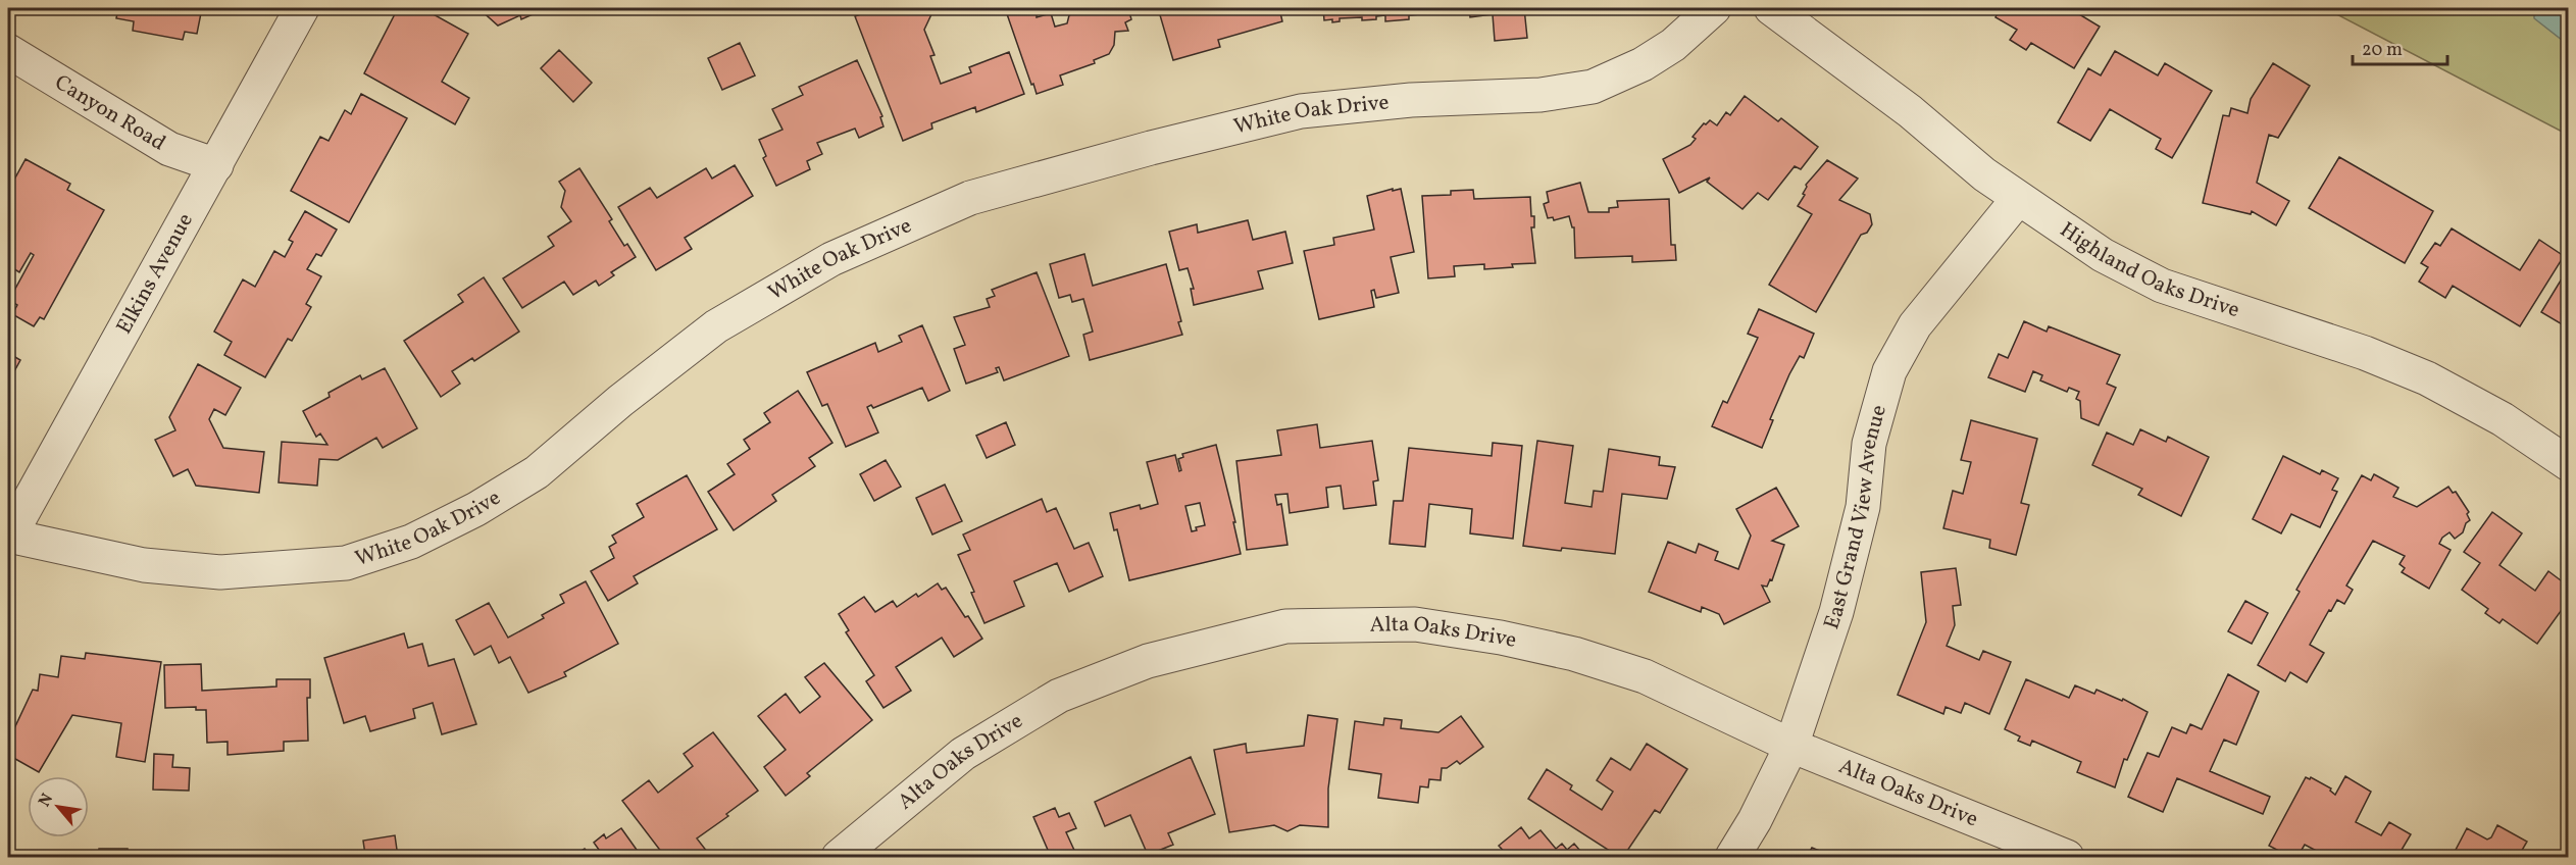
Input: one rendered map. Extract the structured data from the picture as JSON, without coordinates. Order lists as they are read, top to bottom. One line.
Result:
{"streets":{"street":["Canyon Road","White Oak Drive","Highland Oaks Drive","Elkins Avenue","East Grand View Avenue","Alta Oaks Drive"]},"crossings":[["Canyon Road","Elkins Avenue"],["White Oak Drive","Elkins Avenue"],["Highland Oaks Drive","East Grand View Avenue"],["East Grand View Avenue","Alta Oaks Drive"]],"scale_bar":"20 m","north":"top left"}
